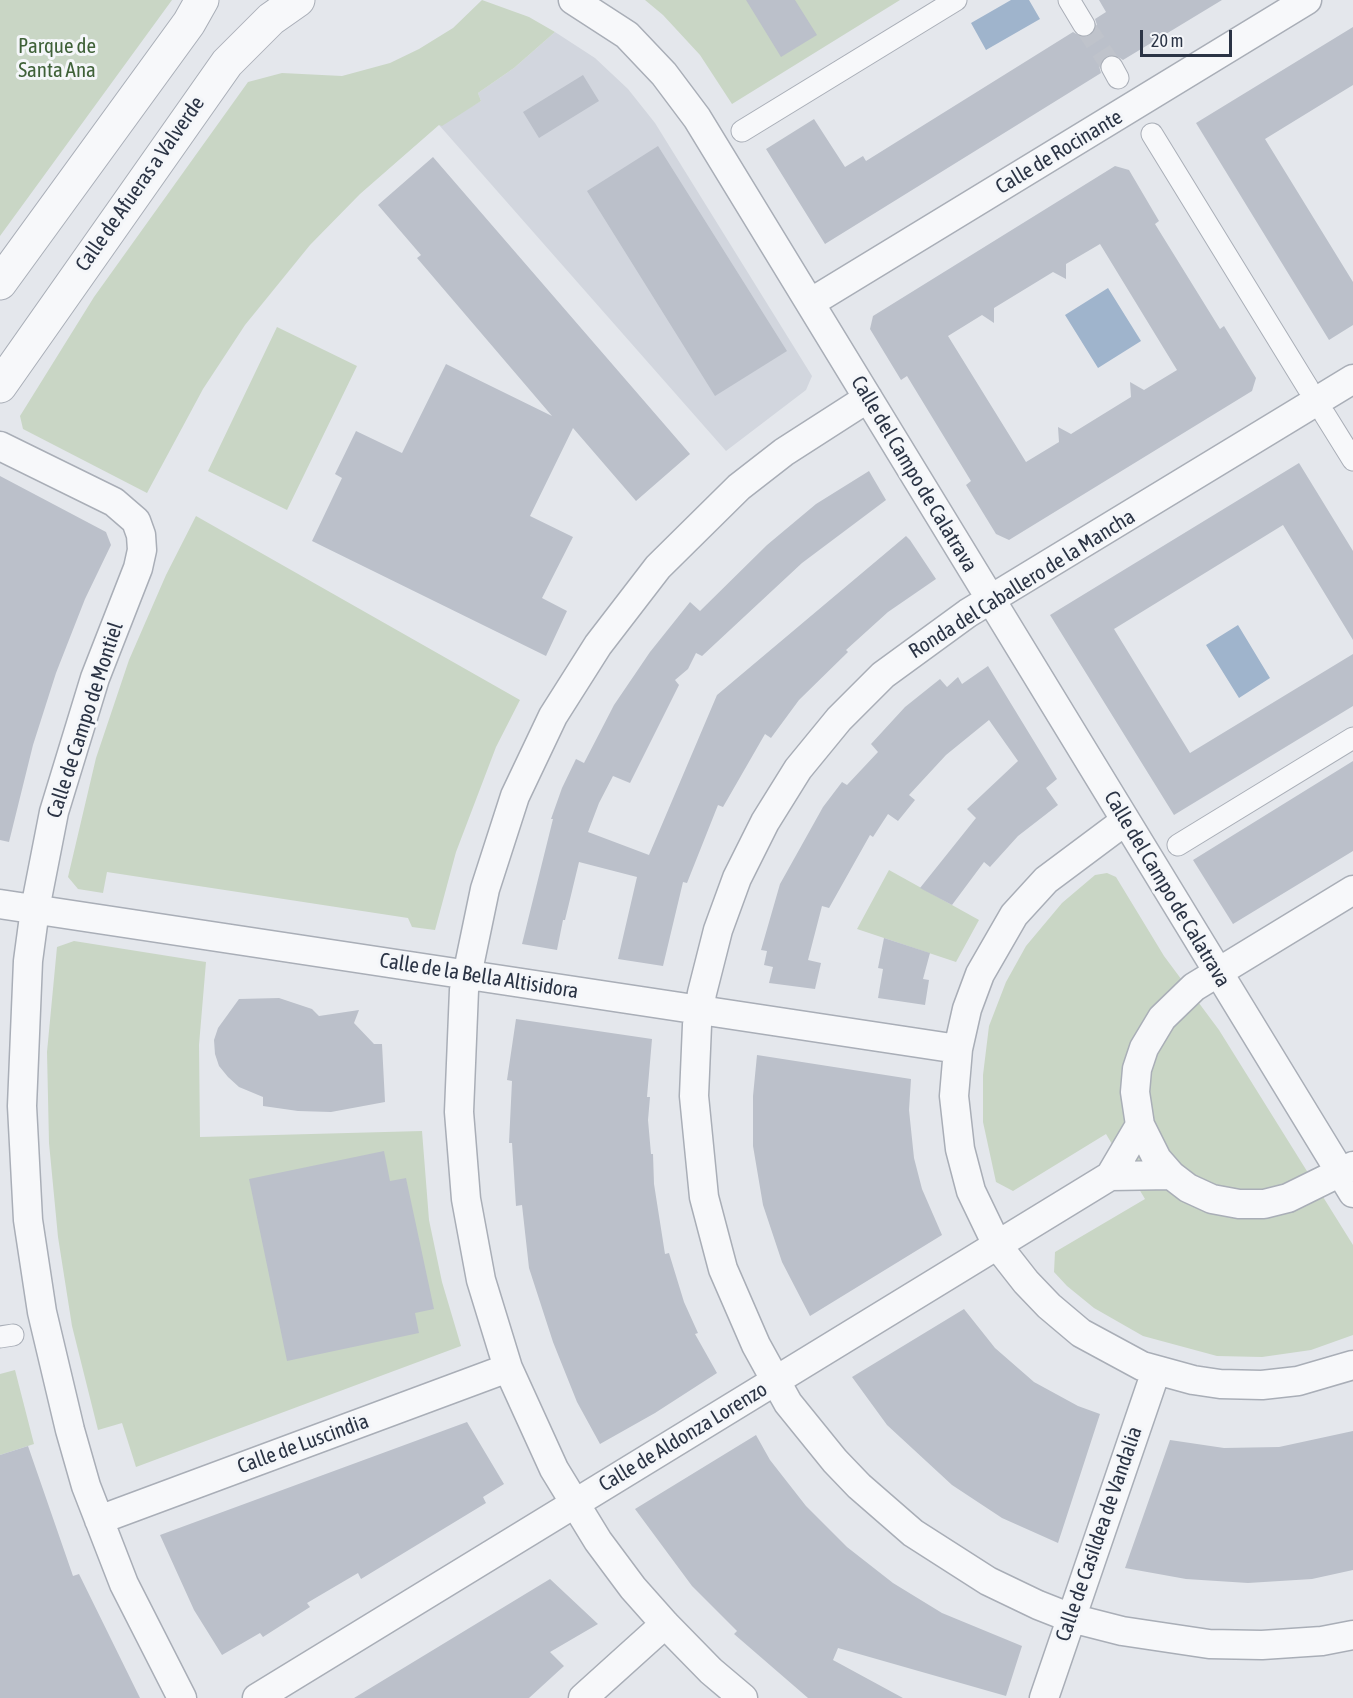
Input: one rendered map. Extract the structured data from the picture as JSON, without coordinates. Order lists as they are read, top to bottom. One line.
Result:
{"streets":{"street":["Calle de Rocinante","Calle de Afueras a Valverde","Calle del Campo de Calatrava","Ronda del Caballero de la Mancha","Calle de Campo de Montiel","Calle de la Bella Altisidora","Calle de Aldonza Lorenzo","Calle de Luscindia","Calle de Casildea de Vandalia"]},"crossings":[["Calle de Rocinante","Calle del Campo de Calatrava"],["Calle del Campo de Calatrava","Ronda del Caballero de la Mancha"],["Ronda del Caballero de la Mancha","Calle de la Bella Altisidora"],["Ronda del Caballero de la Mancha","Calle de Aldonza Lorenzo"],["Ronda del Caballero de la Mancha","Calle de Casildea de Vandalia"],["Calle de Campo de Montiel","Calle de la Bella Altisidora"],["Calle de Campo de Montiel","Calle de Luscindia"]],"parks":["Parque de Santa Ana"],"scale_bar":"20 m"}
